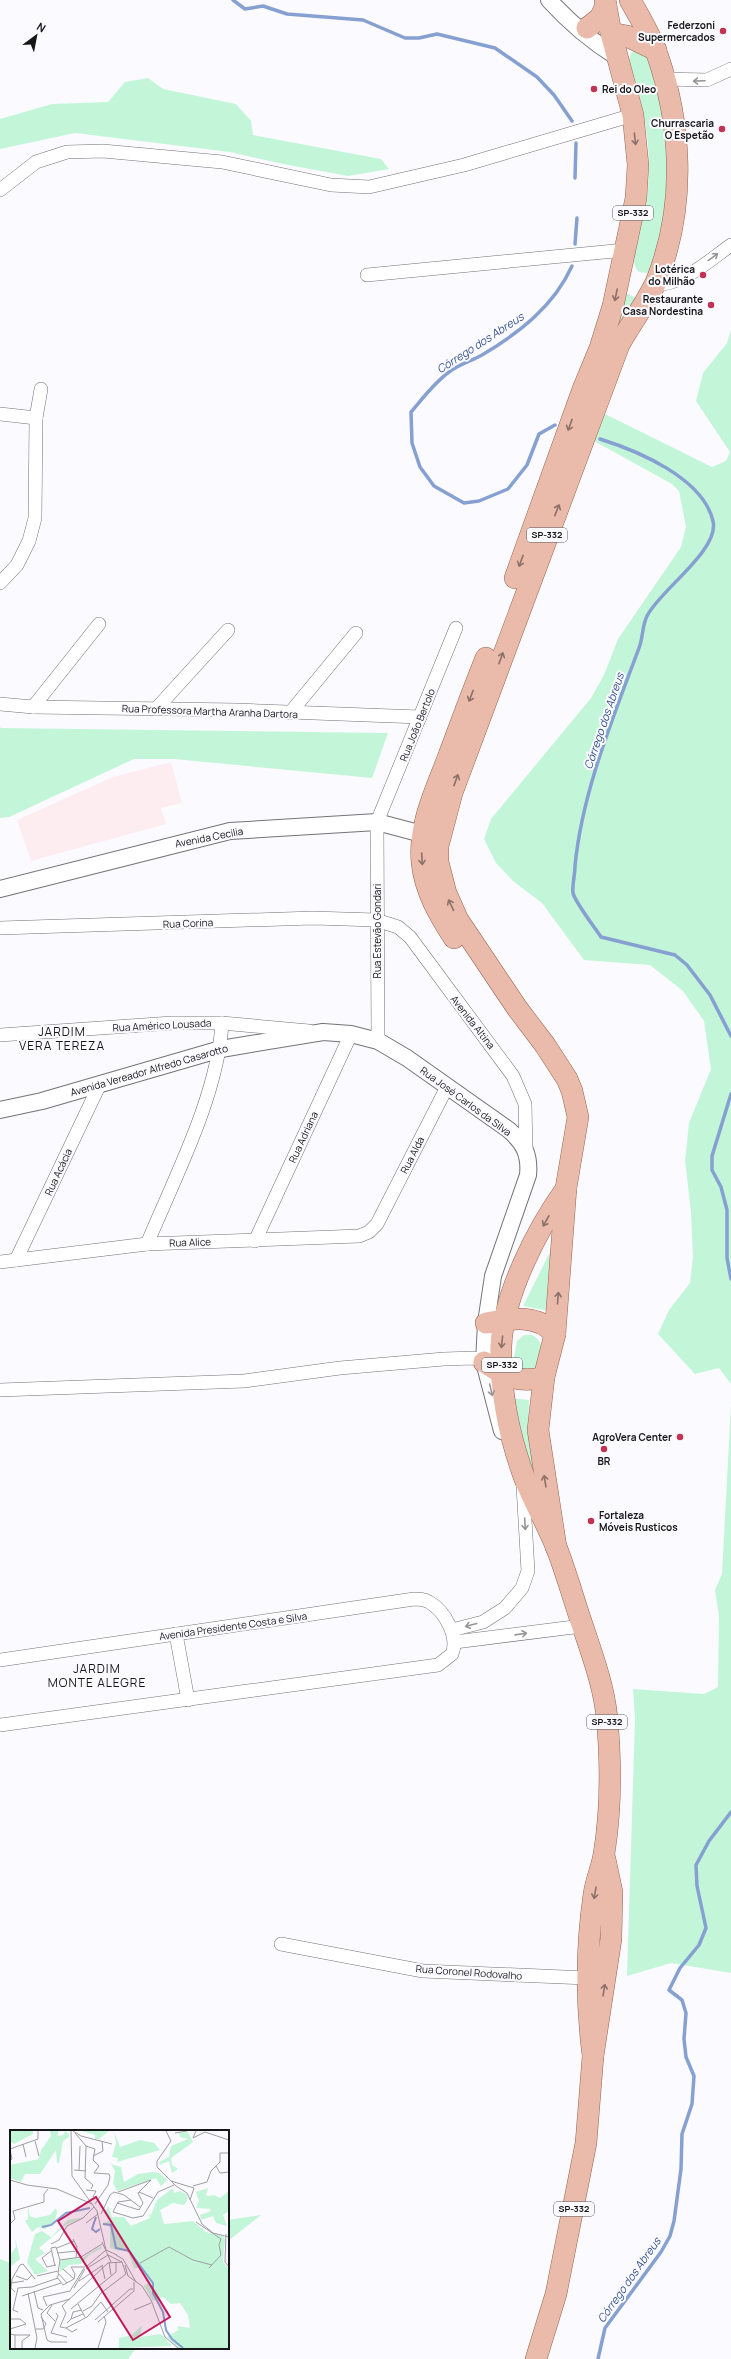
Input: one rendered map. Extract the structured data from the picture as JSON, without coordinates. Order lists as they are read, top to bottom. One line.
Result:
{"streets":{"main road":["SP-332"],"street":["Rua Professora Martha Aranha Dartora","Rua João Bertolo","Avenida Cecilia","Rua Corina","Rua Estevão Gondari","Avenida Altina","Rua Américo Lousada","Avenida Vereador Alfredo Casarotto","Rua José Carlos da Silva","Rua Adriana","Rua Alda","Rua Acácia","Rua Alice","Avenida Presidente Costa e Silva","Rua Coronel Rodovalho"]},"crossings":[["SP-332","Avenida Cecilia"],["SP-332","Rua Coronel Rodovalho"],["Rua Professora Martha Aranha Dartora","Rua João Bertolo"],["Rua João Bertolo","Avenida Cecilia"],["Rua João Bertolo","Rua Estevão Gondari"],["Avenida Cecilia","Rua Estevão Gondari"],["Rua Corina","Rua Estevão Gondari"],["Rua Corina","Avenida Altina"],["Rua Estevão Gondari","Avenida Altina"],["Rua Estevão Gondari","Rua José Carlos da Silva"],["Avenida Altina","Rua José Carlos da Silva"],["Rua Américo Lousada","Avenida Vereador Alfredo Casarotto"],["Rua Américo Lousada","Rua José Carlos da Silva"],["Avenida Vereador Alfredo Casarotto","Rua José Carlos da Silva"],["Avenida Vereador Alfredo Casarotto","Rua Acácia"],["Rua José Carlos da Silva","Rua Adriana"],["Rua José Carlos da Silva","Rua Alda"],["Rua Adriana","Rua Alice"],["Rua Alda","Rua Alice"],["Rua Acácia","Rua Alice"]],"districts":["JARDIM VERA TEREZA","JARDIM MONTE ALEGRE"],"water":["Córrego dos Abreus"],"places":["Federzoni Supermercados","Rei do Oleo","Churrascaria O Espetão","Lotérica do Milhão","Restaurante Casa Nordestina","AgroVera Center","BR","Fortaleza Móveis Rusticos"],"north":"top right"}
